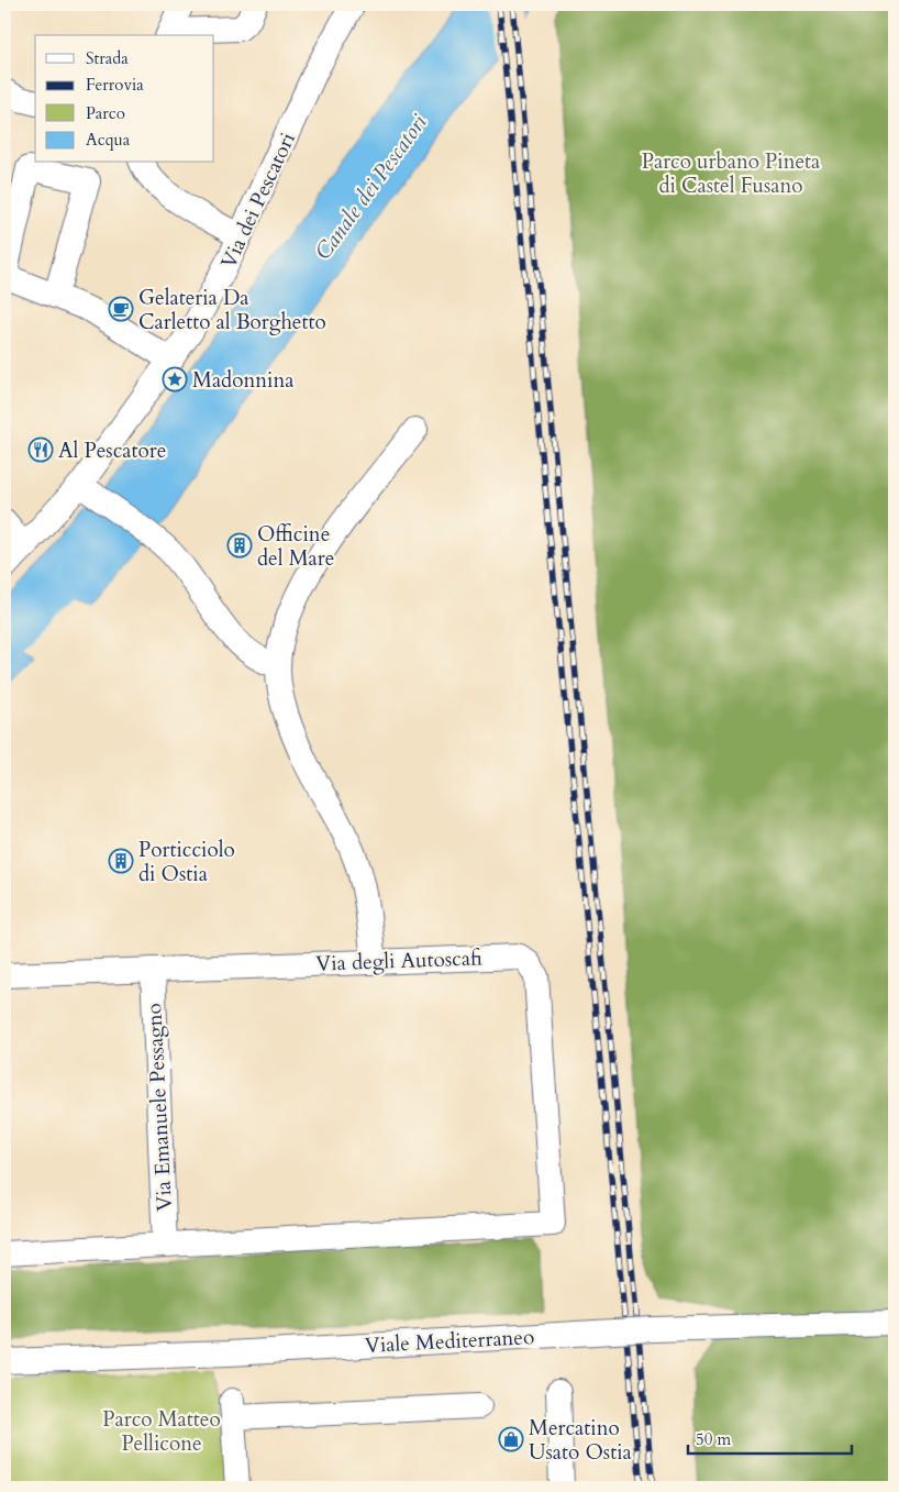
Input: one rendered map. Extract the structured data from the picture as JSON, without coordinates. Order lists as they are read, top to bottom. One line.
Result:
{"streets":{"street":["Via dei Pescatori","Via degli Autoscafi","Via Emanuele Pessagno","Viale Mediterraneo"]},"crossings":[["Via degli Autoscafi","Via Emanuele Pessagno"]],"water":["Canale dei Pescatori"],"parks":["Parco urbano Pineta di Castel Fusano","Parco Matteo Pellicone"],"places":{"cafe":["Gelateria Da Carletto al Borghetto"],"place":["Madonnina"],"restaurant":["Al Pescatore"],"building":["Officine del Mare","Porticciolo di Ostia"],"shop":["Mercatino Usato Ostia"]},"legend":["Strada","Ferrovia","Parco","Acqua"],"scale_bar":"50 m"}
